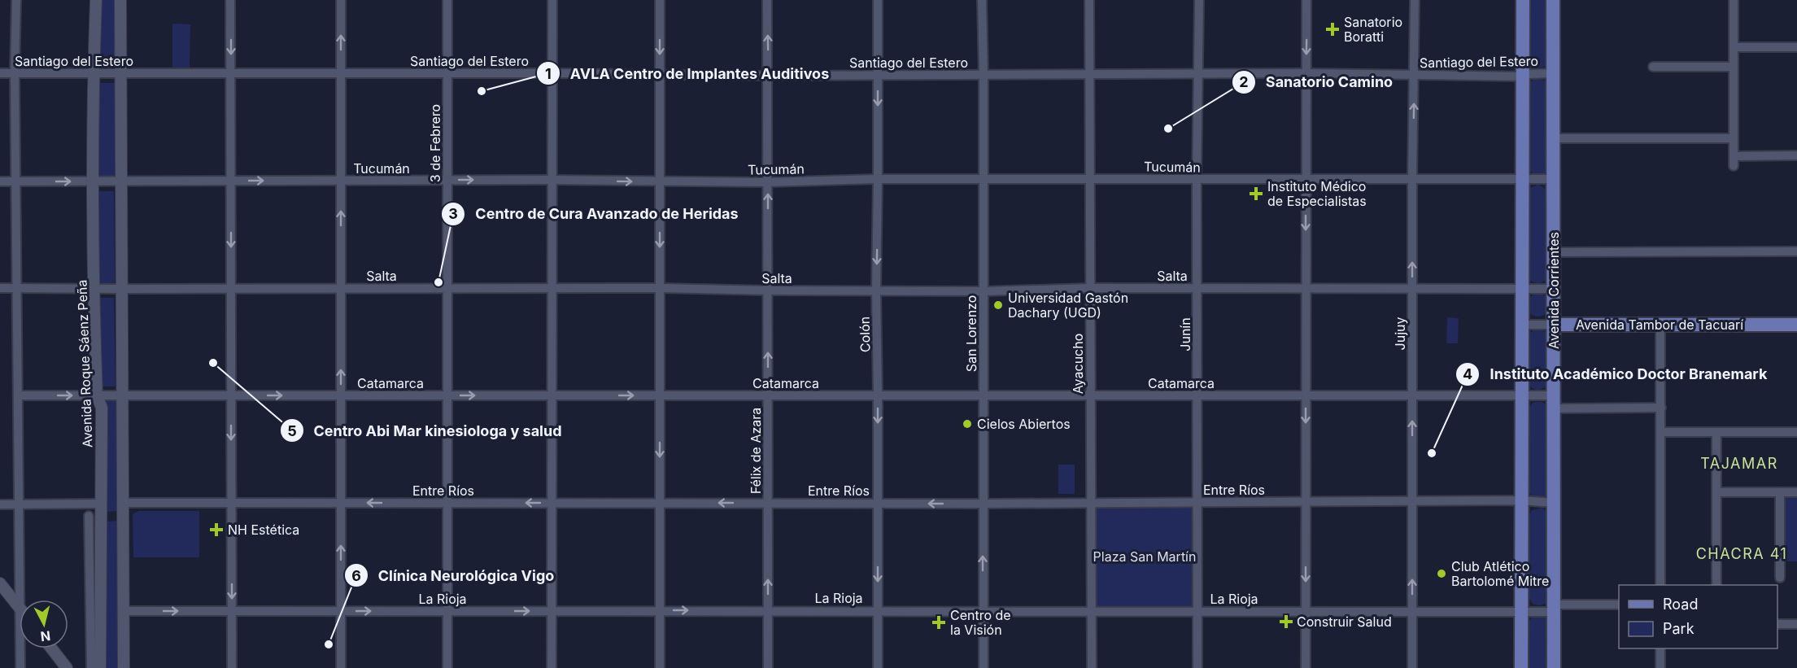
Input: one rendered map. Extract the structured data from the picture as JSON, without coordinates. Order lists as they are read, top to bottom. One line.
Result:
{"streets":{"main road":["Avenida Corrientes","Avenida Tambor de Tacuarí","Avenida Roque Sáenz Peña"],"street":["Santiago del Estero","3 de Febrero","Tucumán","Salta","San Lorenzo","Jujuy","Colón","Junín","Ayacucho","Catamarca","Félix de Azara","Entre Ríos","La Rioja"]},"crossings":[["Santiago del Estero","3 de Febrero"],["Santiago del Estero","Avenida Corrientes"],["Santiago del Estero","San Lorenzo"],["Santiago del Estero","Jujuy"],["Santiago del Estero","Colón"],["Santiago del Estero","Junín"],["Santiago del Estero","Avenida Roque Sáenz Peña"],["Santiago del Estero","Ayacucho"],["Santiago del Estero","Félix de Azara"],["3 de Febrero","Tucumán"],["3 de Febrero","Salta"],["3 de Febrero","Catamarca"],["3 de Febrero","Entre Ríos"],["3 de Febrero","La Rioja"],["Tucumán","Avenida Corrientes"],["Tucumán","San Lorenzo"],["Tucumán","Jujuy"],["Tucumán","Colón"],["Tucumán","Junín"],["Tucumán","Avenida Roque Sáenz Peña"],["Tucumán","Ayacucho"],["Tucumán","Félix de Azara"],["Salta","Avenida Corrientes"],["Salta","San Lorenzo"],["Salta","Jujuy"],["Salta","Colón"],["Salta","Junín"],["Salta","Avenida Roque Sáenz Peña"],["Salta","Ayacucho"],["Salta","Félix de Azara"],["Avenida Corrientes","Avenida Tambor de Tacuarí"],["Avenida Corrientes","Catamarca"],["Avenida Corrientes","Entre Ríos"],["Avenida Corrientes","La Rioja"],["San Lorenzo","Catamarca"],["San Lorenzo","Entre Ríos"],["San Lorenzo","La Rioja"],["Jujuy","Catamarca"],["Jujuy","Entre Ríos"],["Jujuy","La Rioja"],["Colón","Catamarca"],["Colón","Entre Ríos"],["Colón","La Rioja"],["Junín","Catamarca"],["Junín","Entre Ríos"],["Junín","La Rioja"],["Avenida Roque Sáenz Peña","Catamarca"],["Ayacucho","Catamarca"],["Ayacucho","Entre Ríos"],["Ayacucho","La Rioja"],["Catamarca","Félix de Azara"],["Félix de Azara","Entre Ríos"],["Félix de Azara","La Rioja"]],"one_way":["Jujuy","Colón","Félix de Azara"],"districts":["TAJAMAR","CHACRA 41"],"parks":["Plaza San Martín"],"places":{"health":["Sanatorio Boratti","Instituto Médico de Especialistas","NH Estética","Construir Salud","Centro de la Visión"],"other":["AVLA Centro de Implantes Auditivos","Sanatorio Camino","Centro de Cura Avanzado de Heridas","Universidad Gastón Dachary (UGD)","Centro Abi Mar kinesiologa y salud","Cielos Abiertos","Instituto Académico Doctor Branemark","Club Atlético Bartolomé Mitre","Clínica Neurológica Vigo"]},"legend":["Road","Park"],"north":"bottom"}
